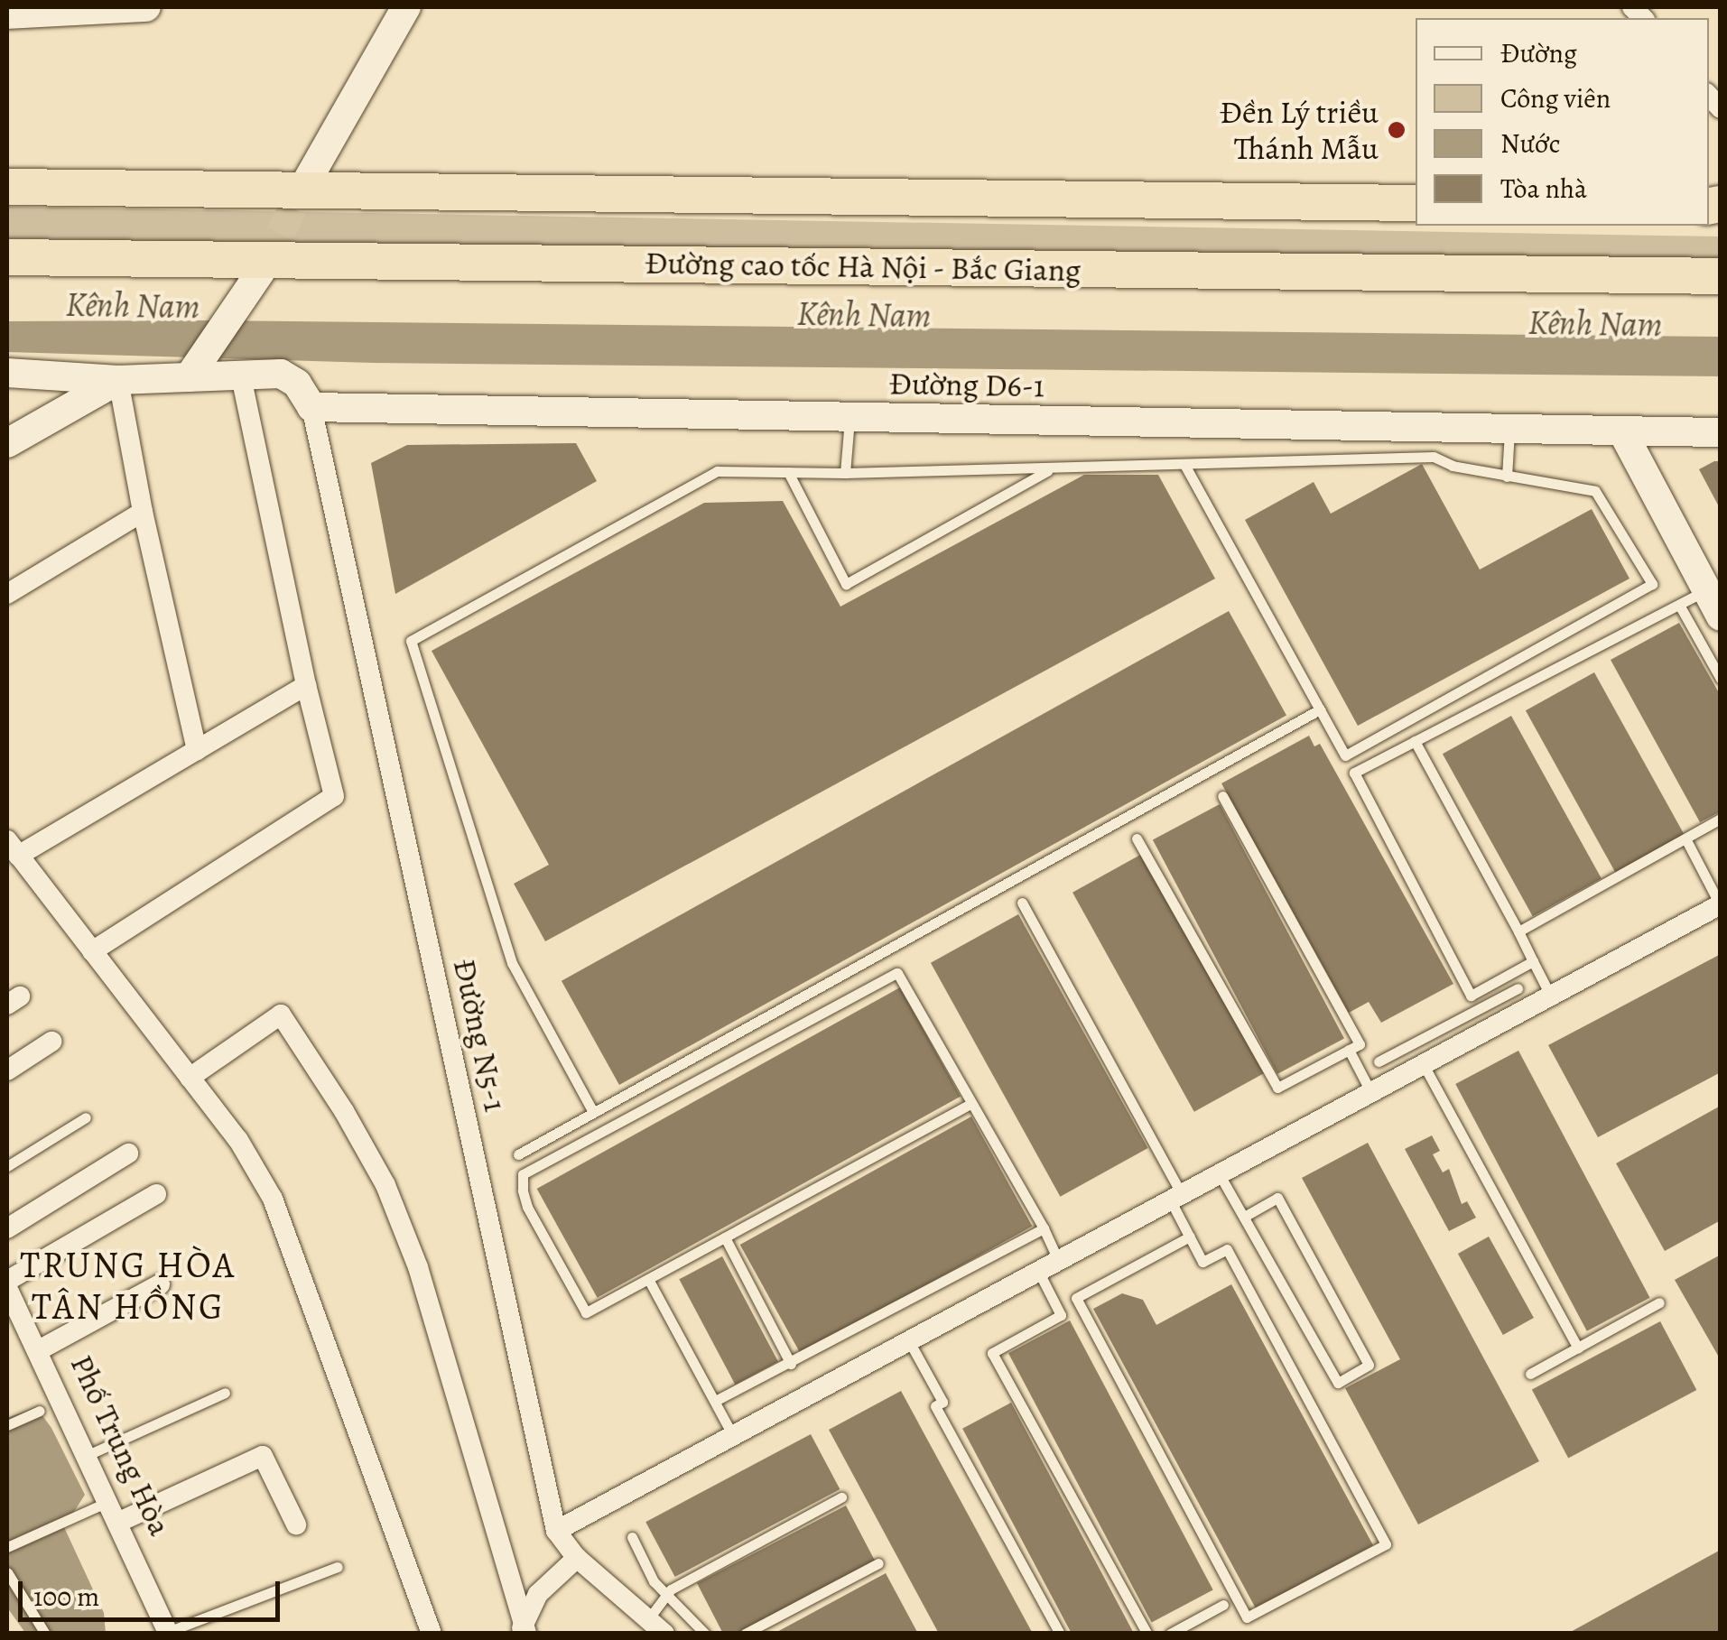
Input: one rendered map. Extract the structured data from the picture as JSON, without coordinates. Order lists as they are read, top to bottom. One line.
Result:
{"streets":{"highway":["Đường cao tốc Hà Nội - Bắc Giang"],"street":["Đường D6-1","Đường N5-1","Phố Trung Hòa"]},"crossings":[["Đường D6-1","Đường N5-1"]],"districts":["TRUNG HÒA TÂN HỒNG"],"water":["Kênh Nam"],"places":["Đền Lý triều Thánh Mẫu"],"legend":["Đường","Công viên","Nước","Tòa nhà"],"scale_bar":"100 m"}
